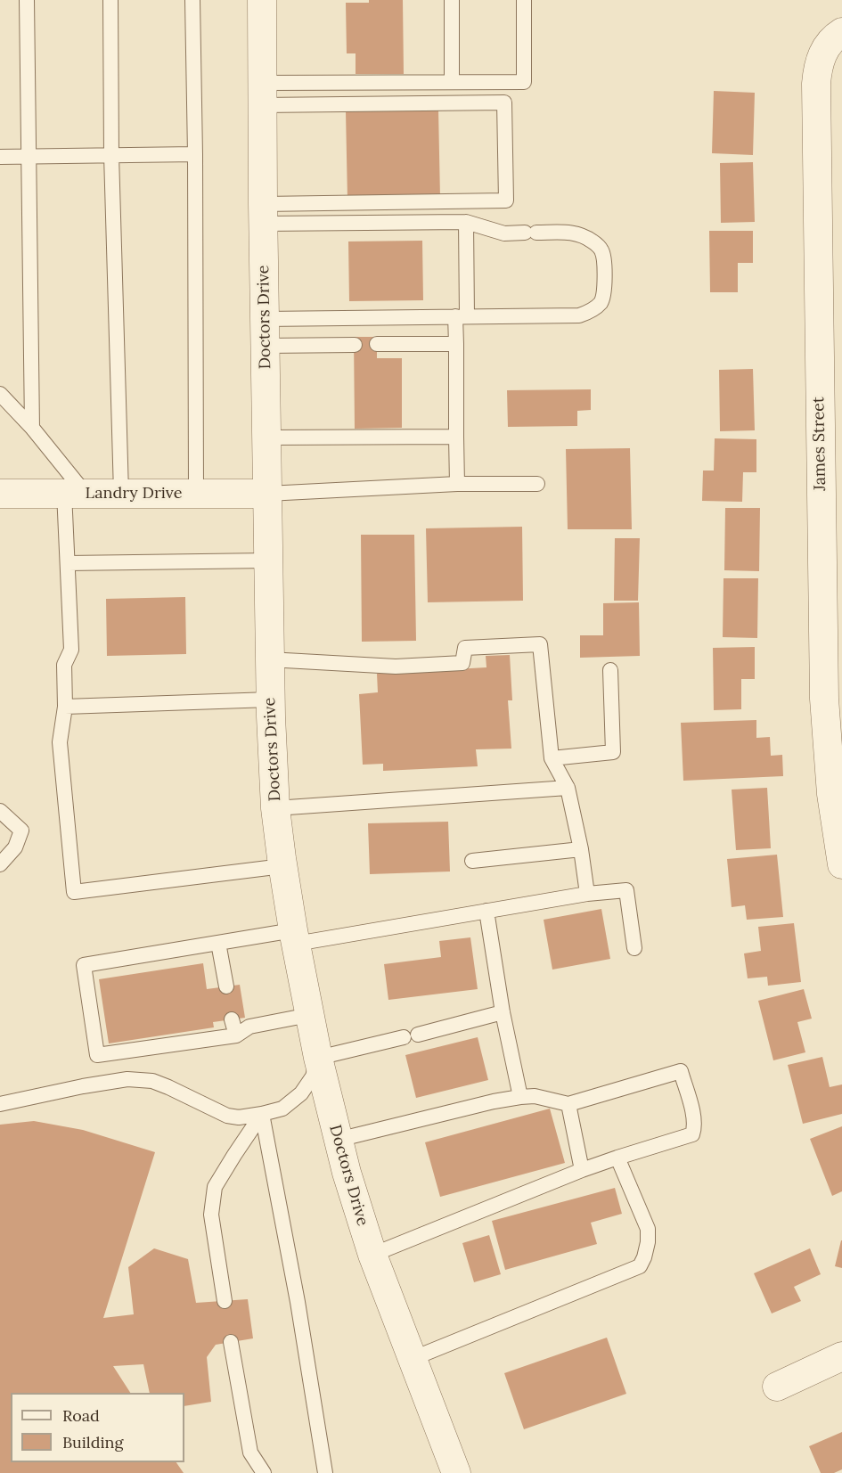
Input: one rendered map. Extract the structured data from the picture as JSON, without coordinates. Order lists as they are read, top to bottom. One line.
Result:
{"streets":{"street":["Doctors Drive","James Street","Landry Drive"]},"crossings":[["Doctors Drive","Landry Drive"]],"legend":["Road","Building"]}
